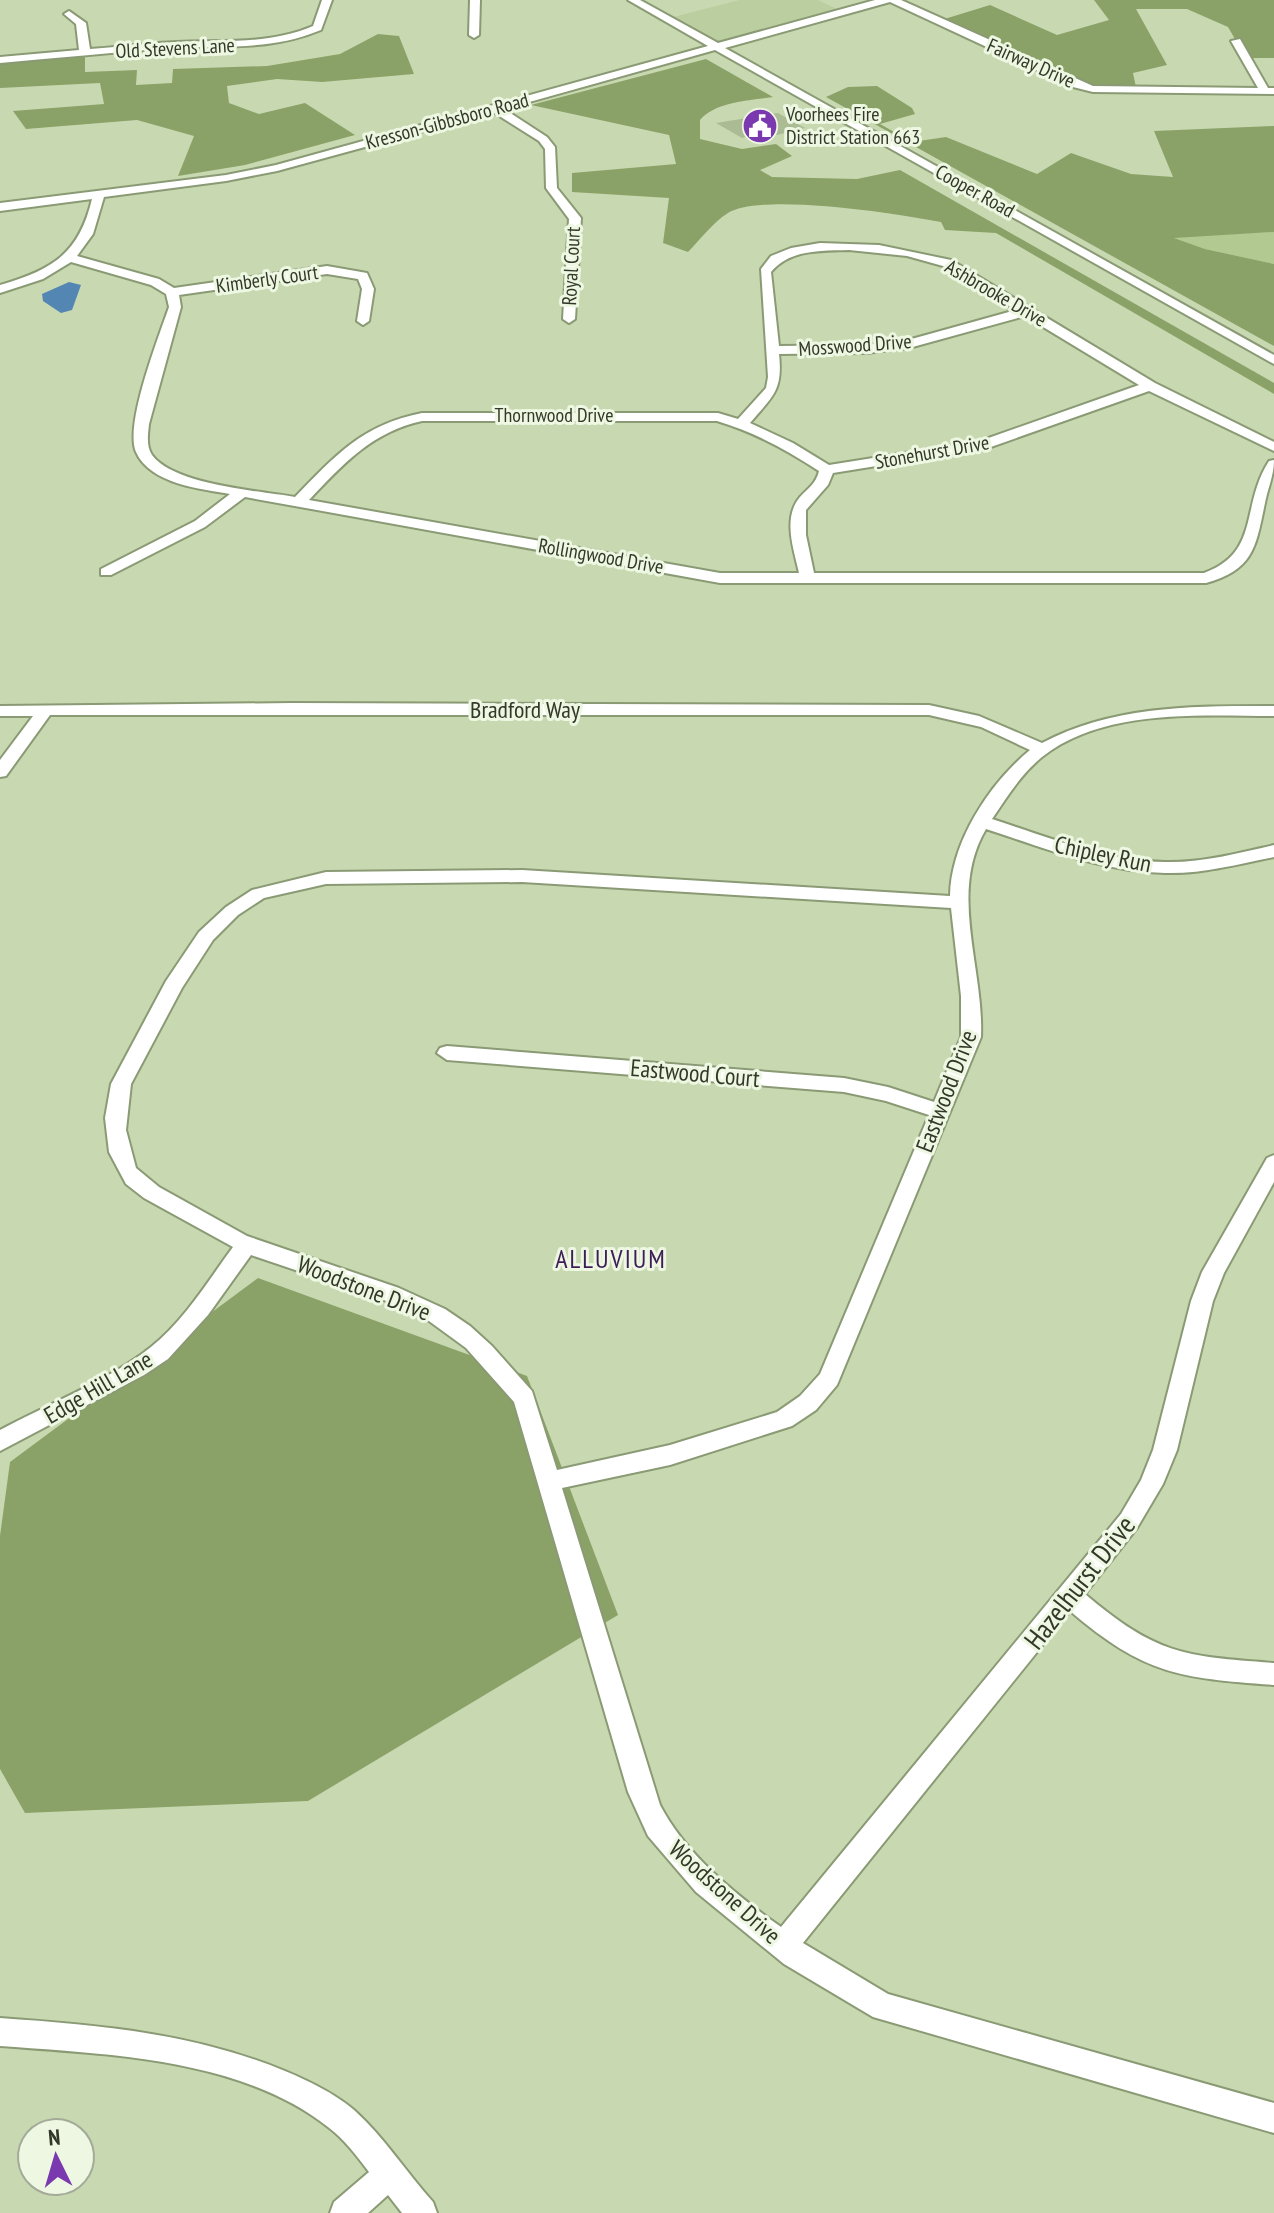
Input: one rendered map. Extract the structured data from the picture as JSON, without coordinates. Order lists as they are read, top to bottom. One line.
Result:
{"streets":{"street":["Old Stevens Lane","Fairway Drive","Kresson-Gibbsboro Road","Cooper Road","Royal Court","Kimberly Court","Ashbrooke Drive","Mosswood Drive","Thornwood Drive","Stonehurst Drive","Rollingwood Drive","Bradford Way","Chipley Run","Eastwood Court","Eastwood Drive","Woodstone Drive","Edge Hill Lane","Hazelhurst Drive"]},"crossings":[["Kresson-Gibbsboro Road","Cooper Road"],["Kresson-Gibbsboro Road","Royal Court"],["Kimberly Court","Rollingwood Drive"],["Ashbrooke Drive","Mosswood Drive"],["Ashbrooke Drive","Thornwood Drive"],["Ashbrooke Drive","Stonehurst Drive"],["Thornwood Drive","Stonehurst Drive"],["Thornwood Drive","Rollingwood Drive"],["Bradford Way","Eastwood Drive"],["Chipley Run","Eastwood Drive"],["Eastwood Court","Eastwood Drive"],["Eastwood Drive","Woodstone Drive"],["Woodstone Drive","Edge Hill Lane"],["Woodstone Drive","Hazelhurst Drive"]],"districts":["ALLUVIUM"],"places":{"public building":["Voorhees Fire District Station 663"]},"north":"top"}
